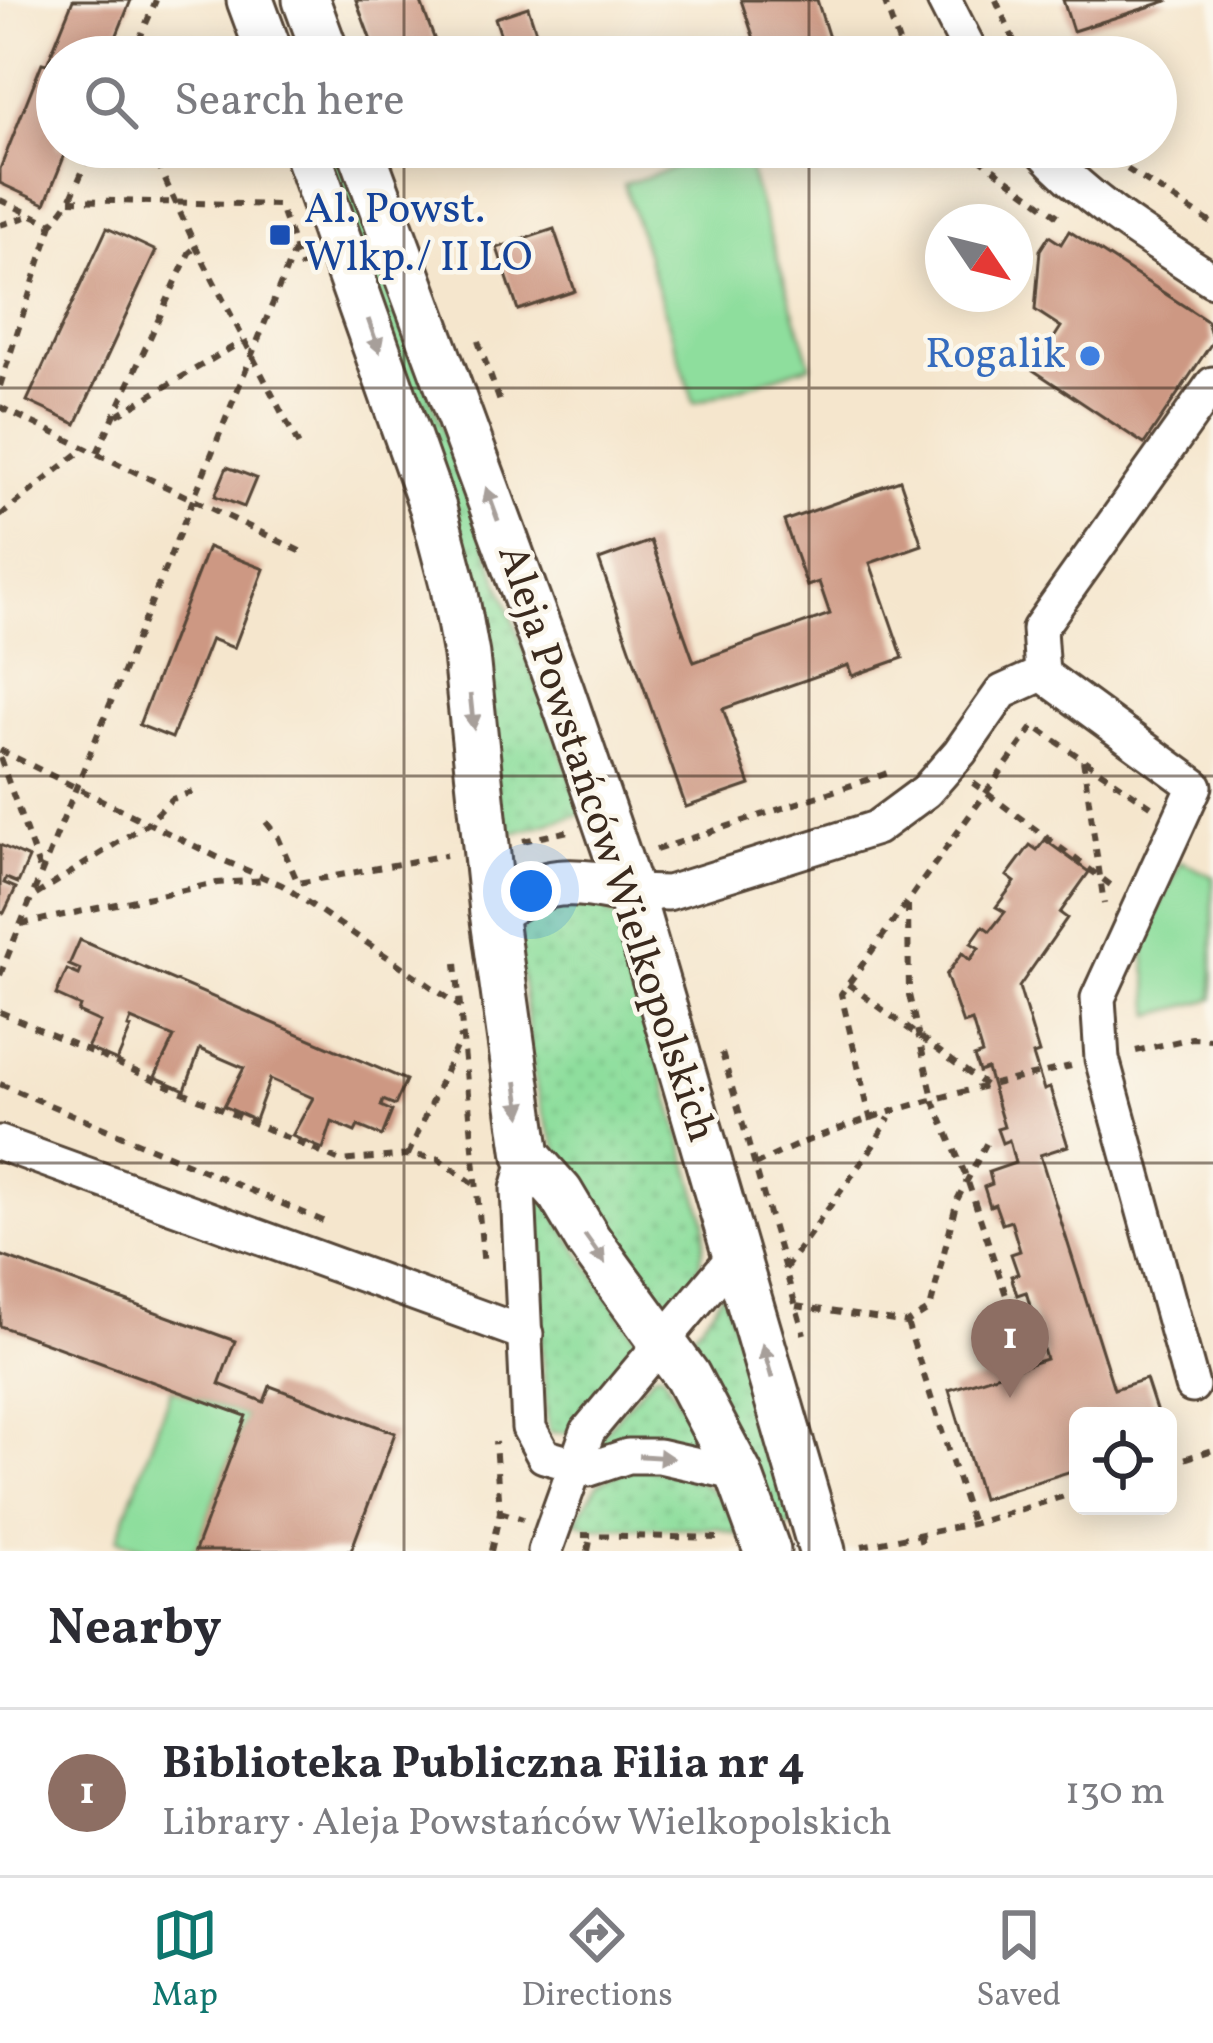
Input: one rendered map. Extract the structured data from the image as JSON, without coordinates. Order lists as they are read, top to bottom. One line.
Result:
{"streets":{"main road":["Aleja Powstańców Wielkopolskich"]},"places":{"transit":["Al. Powst. Wlkp./ II LO"],"other":["Rogalik"]},"north":"bottom right","page":{"search":"Search here","pins":"1","heading":"Nearby","list":[{"mark":"1","name":"Biblioteka Publiczna Filia nr 4","note":"Library · Aleja Powstańców Wielkopolskich","value":"130 m"}],"nav":["Map","Directions","Saved"]}}
